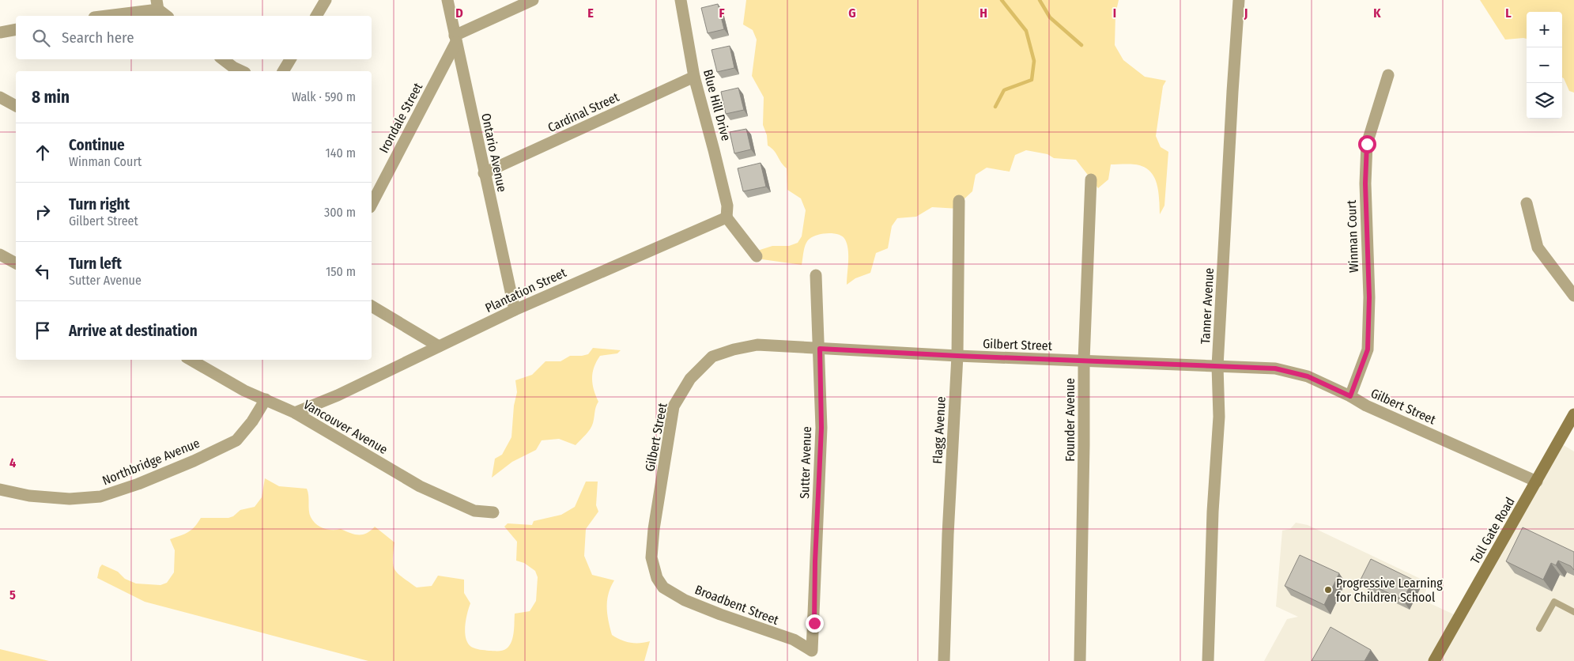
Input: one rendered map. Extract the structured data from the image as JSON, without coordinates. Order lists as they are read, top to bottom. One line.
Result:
{"streets":{"main road":["Toll Gate Road"],"street":["Blue Hill Drive","Cardinal Street","Irondale Street","Ontario Avenue","Winman Court","Plantation Street","Tanner Avenue","Gilbert Street","Founder Avenue","Vancouver Avenue","Flagg Avenue","Northbridge Avenue","Sutter Avenue","Broadbent Street"]},"crossings":[["Blue Hill Drive","Cardinal Street"],["Blue Hill Drive","Plantation Street"],["Cardinal Street","Ontario Avenue"],["Irondale Street","Ontario Avenue"],["Ontario Avenue","Plantation Street"],["Winman Court","Gilbert Street"],["Plantation Street","Vancouver Avenue"],["Tanner Avenue","Gilbert Street"],["Gilbert Street","Founder Avenue"],["Gilbert Street","Flagg Avenue"],["Gilbert Street","Sutter Avenue"],["Gilbert Street","Toll Gate Road"],["Gilbert Street","Broadbent Street"],["Vancouver Avenue","Northbridge Avenue"],["Sutter Avenue","Broadbent Street"]],"places":["Progressive Learning for Children School"],"page":{"map_buttons":["+","−"],"search":"Search here","heading":["8 min","Walk · 590 m"],"list":[["Continue","Winman Court","140 m"],["Turn right","Gilbert Street","300 m"],["Turn left","Sutter Avenue","150 m"],"Arrive at destination"]},"grid":{"columns":["D","E","F","G","H","I","J","K","L"],"rows":["4","5"]}}
